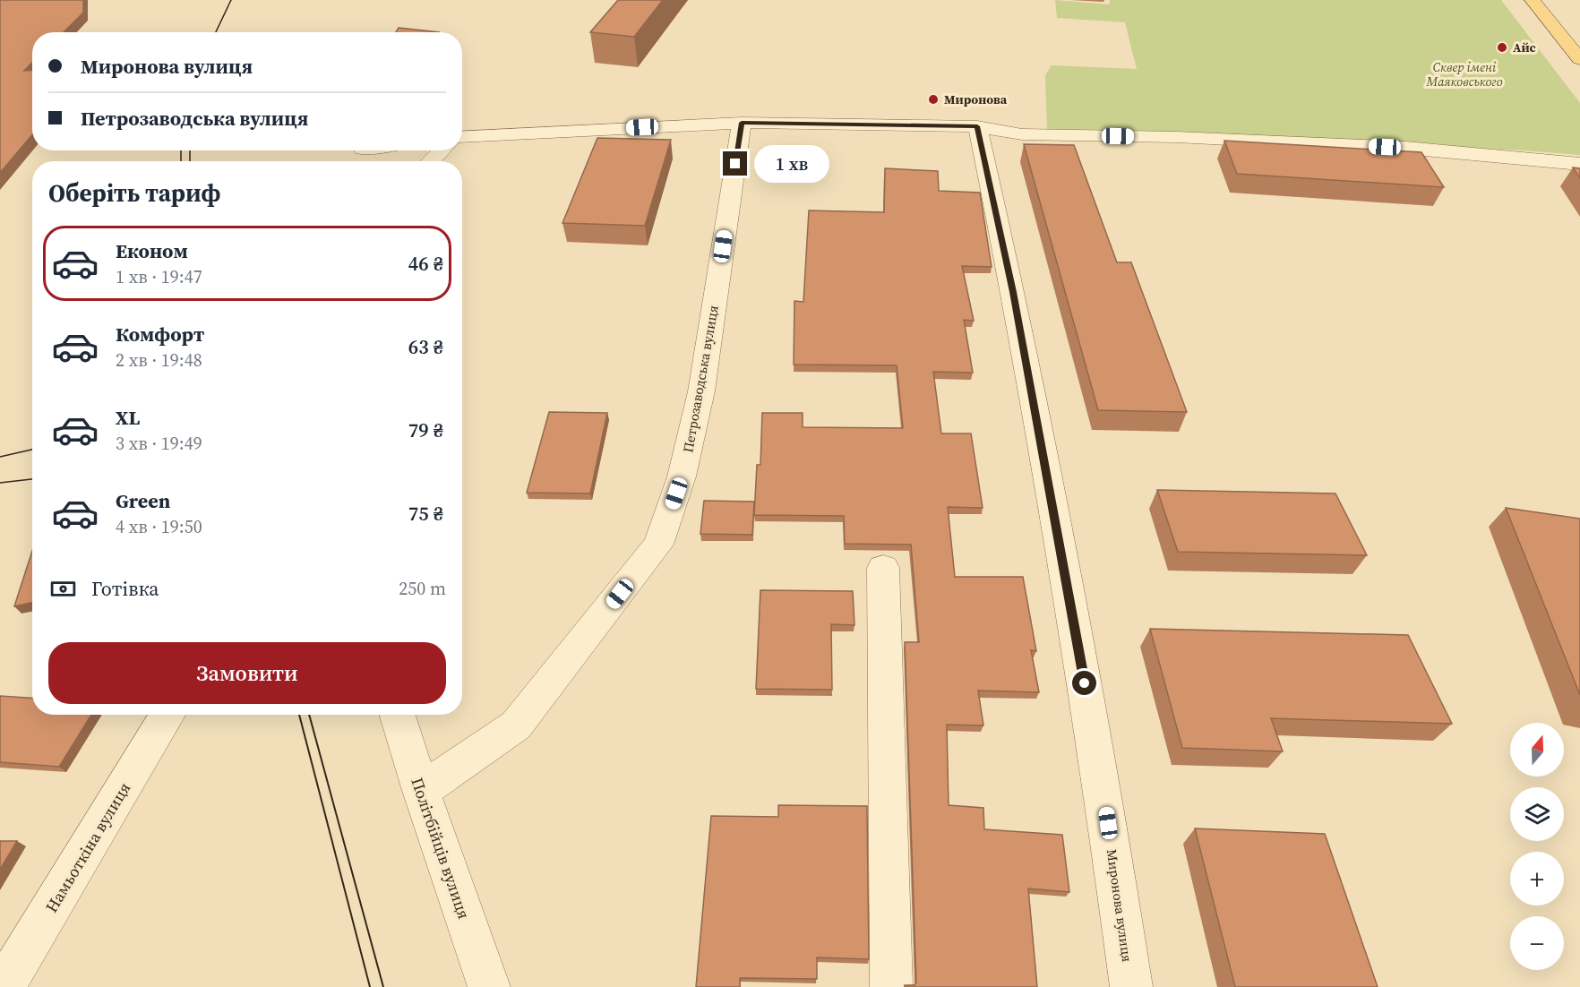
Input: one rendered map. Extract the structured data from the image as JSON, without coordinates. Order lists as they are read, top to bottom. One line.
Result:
{"streets":{"street":["Петрозаводська вулиця","Намьоткіна вулиця","Політбійців вулиця","Миронова вулиця"]},"crossings":[["Петрозаводська вулиця","Політбійців вулиця"]],"parks":["Сквер імені Маяковського"],"places":["Айс","Миронова"],"north":"top","page":{"banner":["Миронова вулиця","Петрозаводська вулиця"],"bubble":"1 хв","heading":"Оберіть тариф","list":[{"name":"Економ","note":"1 хв · 19:47","value":"46 ₴"},{"name":"Комфорт","note":"2 хв · 19:48","value":"63 ₴"},{"name":"XL","note":"3 хв · 19:49","value":"79 ₴"},{"name":"Green","note":"4 хв · 19:50","value":"75 ₴"}],"pay":["Готівка","250 m"],"buttons":"Замовити","map_buttons":["+","−"]}}
